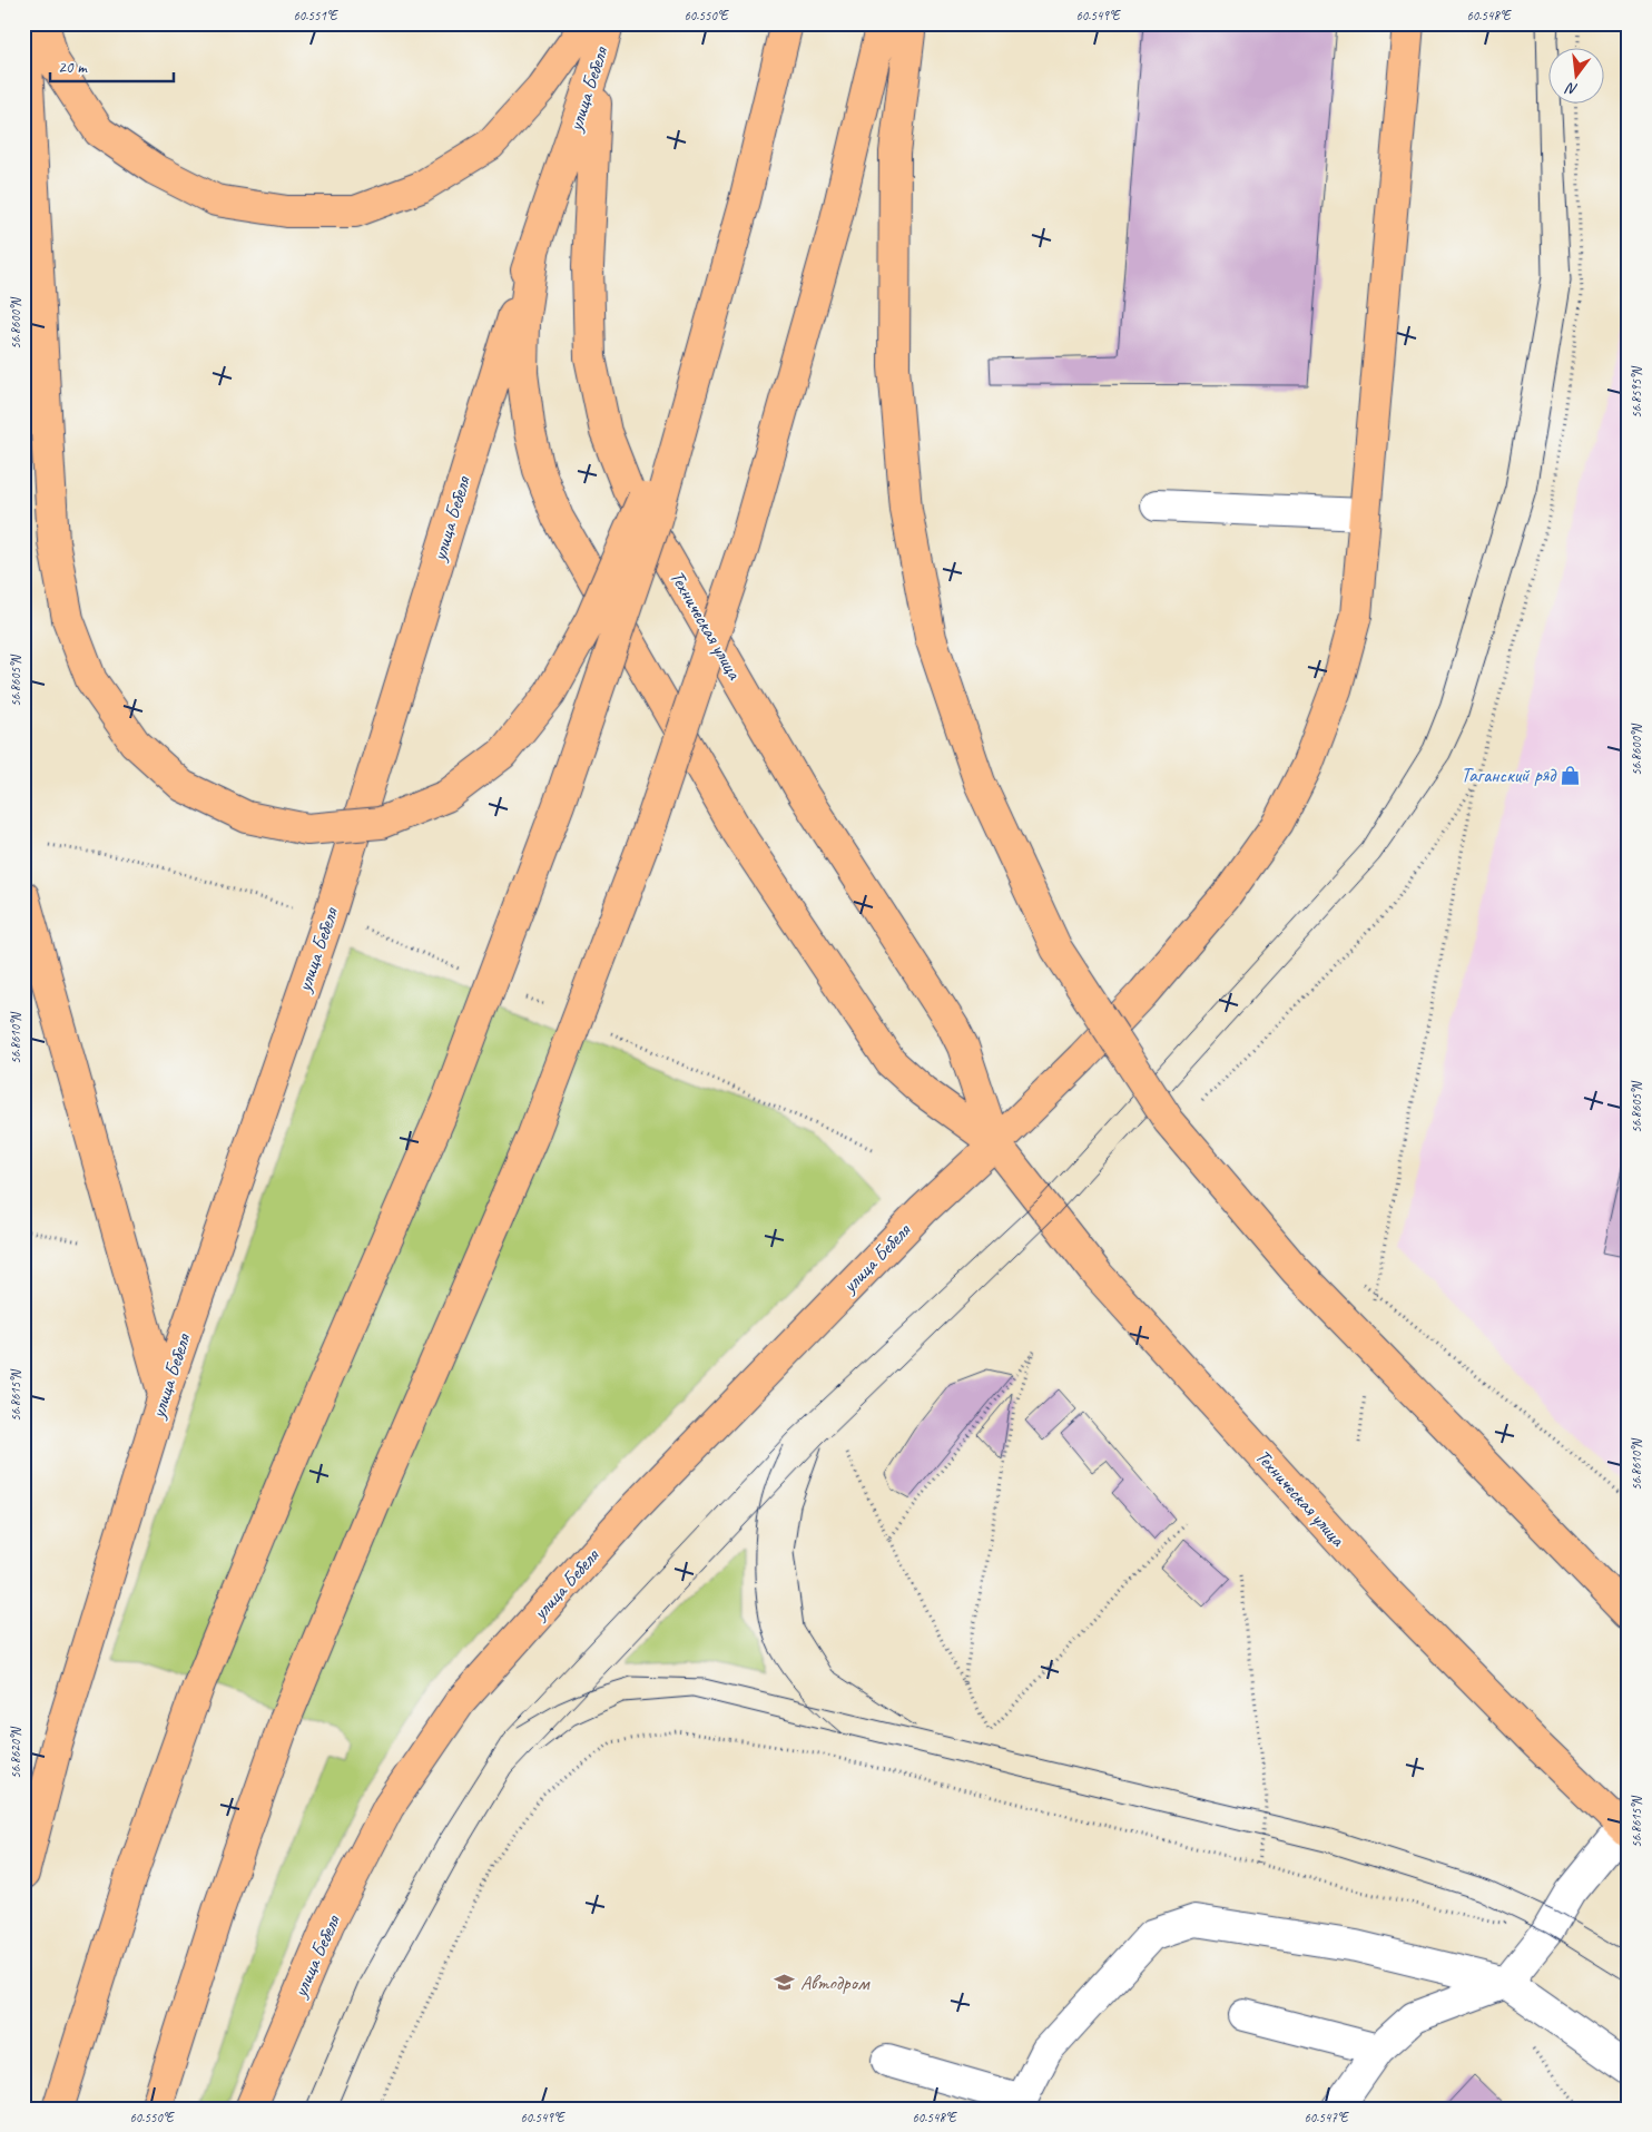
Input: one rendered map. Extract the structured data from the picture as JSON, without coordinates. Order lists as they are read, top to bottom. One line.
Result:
{"streets":{"main road":["улица Бебеля","Техническая улица"]},"crossings":[["улица Бебеля","Техническая улица"]],"places":{"shop":["Таганский ряд"],"school or university":["Автодром"]},"scale_bar":"20 m","north":"bottom","coordinates":["60.551°E","60.550°E","60.549°E","60.548°E","56.8600°N","56.8595°N","56.8605°N","56.8610°N","56.8615°N","56.8620°N","60.547°E"]}
